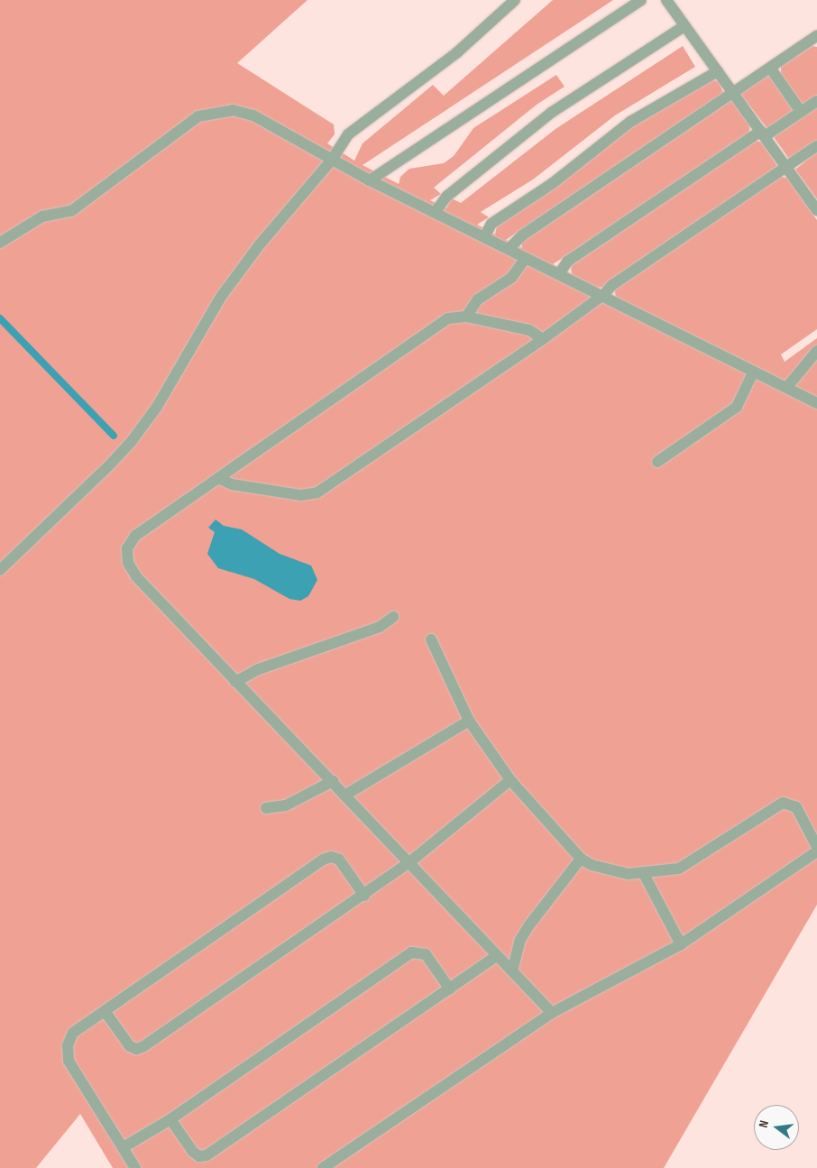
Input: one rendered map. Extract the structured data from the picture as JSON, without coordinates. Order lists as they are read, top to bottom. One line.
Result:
{"north":"left"}
